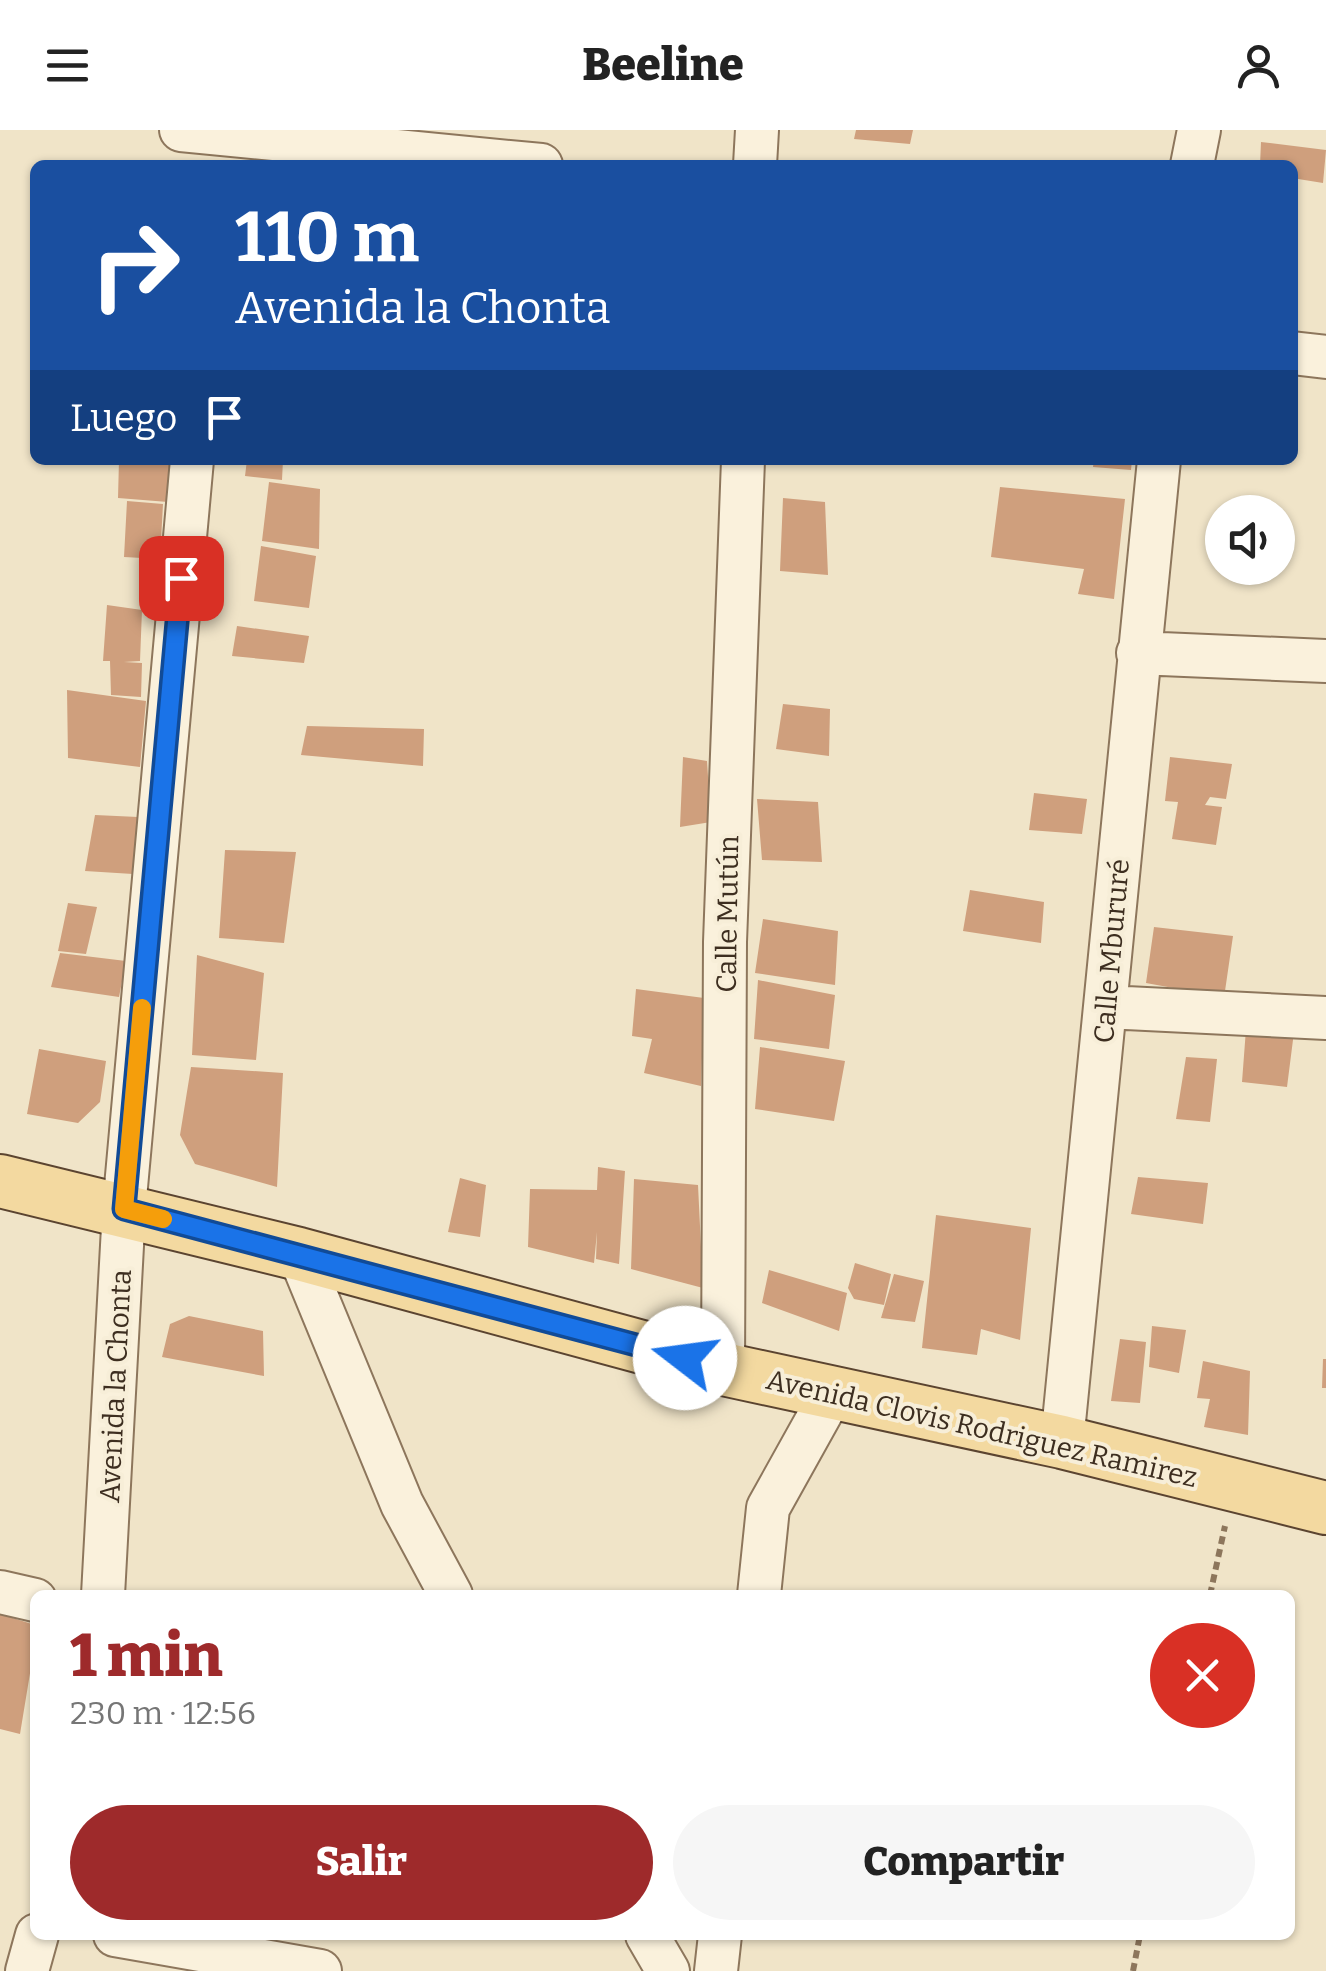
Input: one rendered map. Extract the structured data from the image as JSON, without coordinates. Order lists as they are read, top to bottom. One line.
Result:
{"streets":{"main road":["Avenida Clovis Rodriguez Ramirez"],"street":["Calle Mutún","Calle Mbururé","Avenida la Chonta"]},"crossings":[["Calle Mutún","Avenida Clovis Rodriguez Ramirez"],["Calle Mbururé","Avenida Clovis Rodriguez Ramirez"],["Avenida la Chonta","Avenida Clovis Rodriguez Ramirez"]],"page":{"header":"Beeline","turn":["110 m","Avenida la Chonta"],"then":"Luego","heading":["1 min","230 m · 12:56"],"buttons":["Salir","Compartir"]}}
